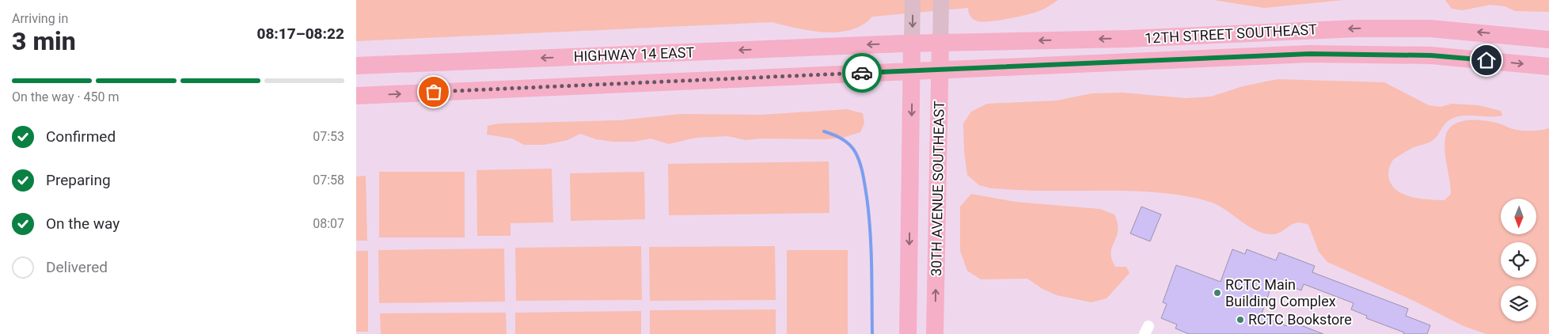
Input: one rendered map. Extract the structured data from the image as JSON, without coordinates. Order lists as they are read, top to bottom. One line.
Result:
{"streets":{"main road":["12TH STREET SOUTHEAST","HIGHWAY 14 EAST","30TH AVENUE SOUTHEAST"]},"crossings":[["12TH STREET SOUTHEAST","HIGHWAY 14 EAST"],["12TH STREET SOUTHEAST","30TH AVENUE SOUTHEAST"],["HIGHWAY 14 EAST","30TH AVENUE SOUTHEAST"]],"places":["RCTC Main Building Complex","RCTC Bookstore"],"north":"bottom","page":{"heading":["3 min","Arriving in","08:17–08:22"],"bar":"On the way · 450 m","list":[["Confirmed","07:53"],["Preparing","07:58"],["On the way","08:07"],"Delivered"]}}
